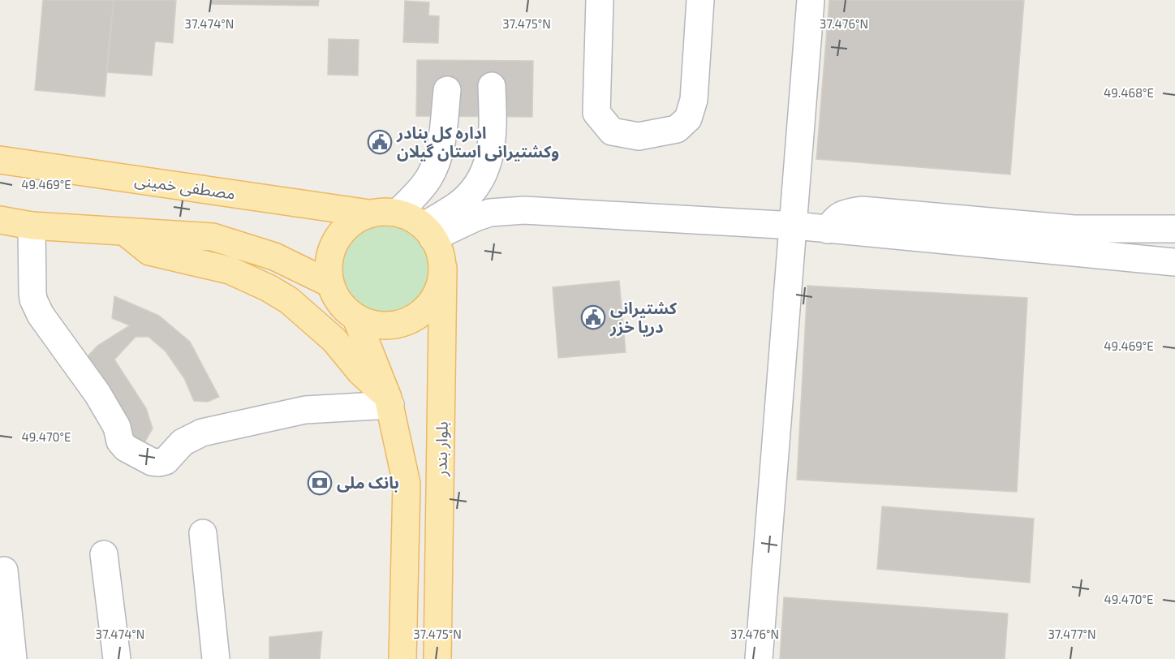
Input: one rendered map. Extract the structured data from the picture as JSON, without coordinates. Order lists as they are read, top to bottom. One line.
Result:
{"streets":{"main road":["مصطفی خمینی","بلوار بندر"]},"crossings":[["مصطفی خمینی","بلوار بندر"]],"places":{"public building":["اداره کل بنادر وکشتیرانی استان گیلان","کشتیرانی دریا خزر"],"bank":["بانک ملی"]},"coordinates":["37.474°N","37.475°N","37.476°N","49.468°E","49.469°E","49.470°E","37.477°N"]}
